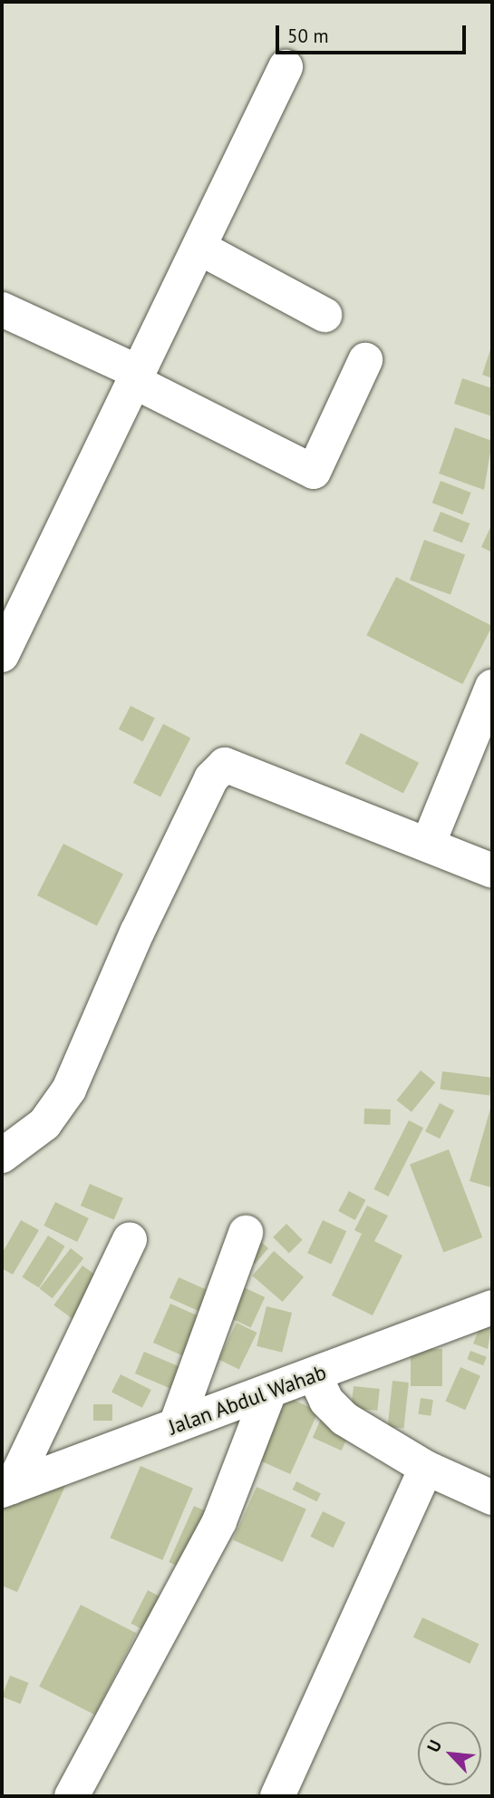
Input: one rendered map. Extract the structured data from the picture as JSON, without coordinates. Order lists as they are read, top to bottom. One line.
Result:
{"streets":{"street":["Jalan Abdul Wahab"]},"scale_bar":"50 m","north":"top left"}
